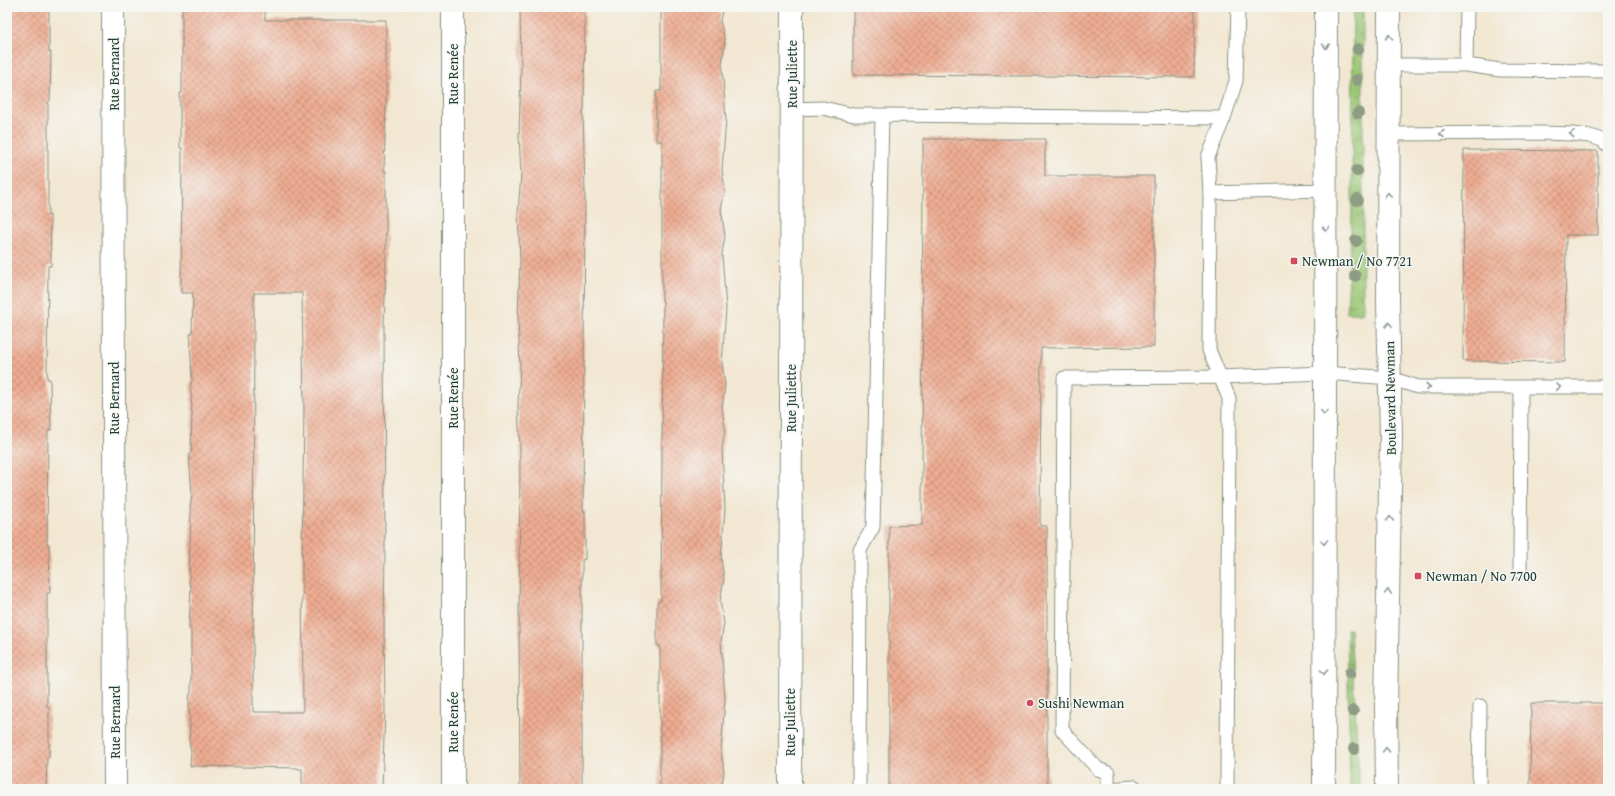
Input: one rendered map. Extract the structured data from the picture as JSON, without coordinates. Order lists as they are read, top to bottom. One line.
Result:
{"streets":{"street":["Rue Bernard","Rue Renée","Rue Juliette","Boulevard Newman"]},"places":{"transit":["Newman / No 7721","Newman / No 7700"],"other":["Sushi Newman"]}}
